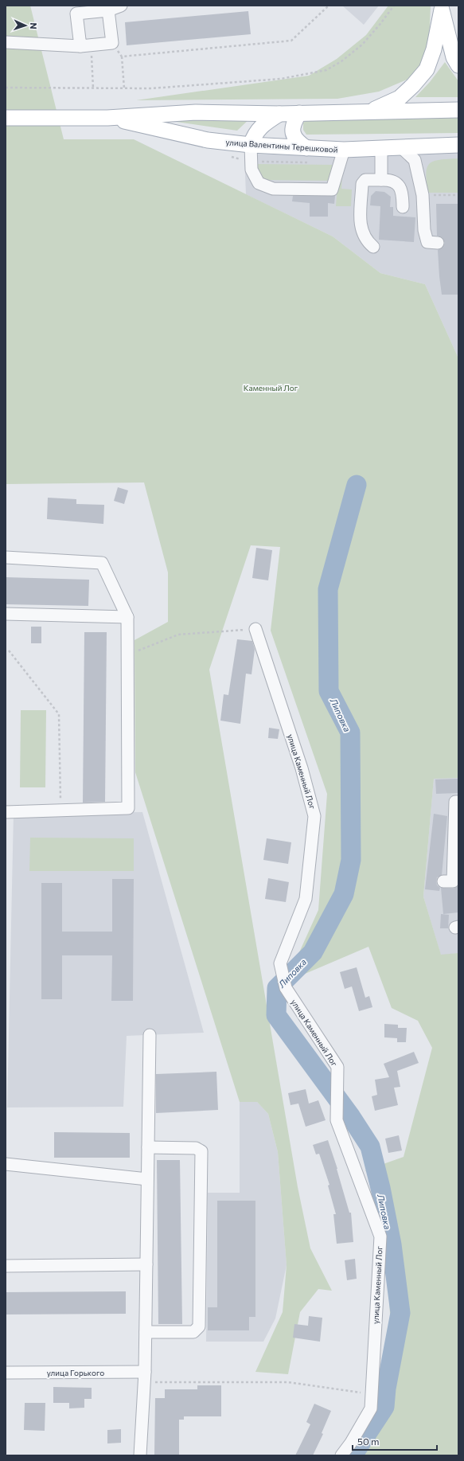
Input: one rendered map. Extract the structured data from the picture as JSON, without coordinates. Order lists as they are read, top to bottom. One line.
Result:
{"streets":{"main road":["улица Валентины Терешковой"],"street":["улица Каменный Лог","улица Горького"]},"water":["Липовка"],"parks":["Каменный Лог"],"scale_bar":"50 m","north":"right"}
